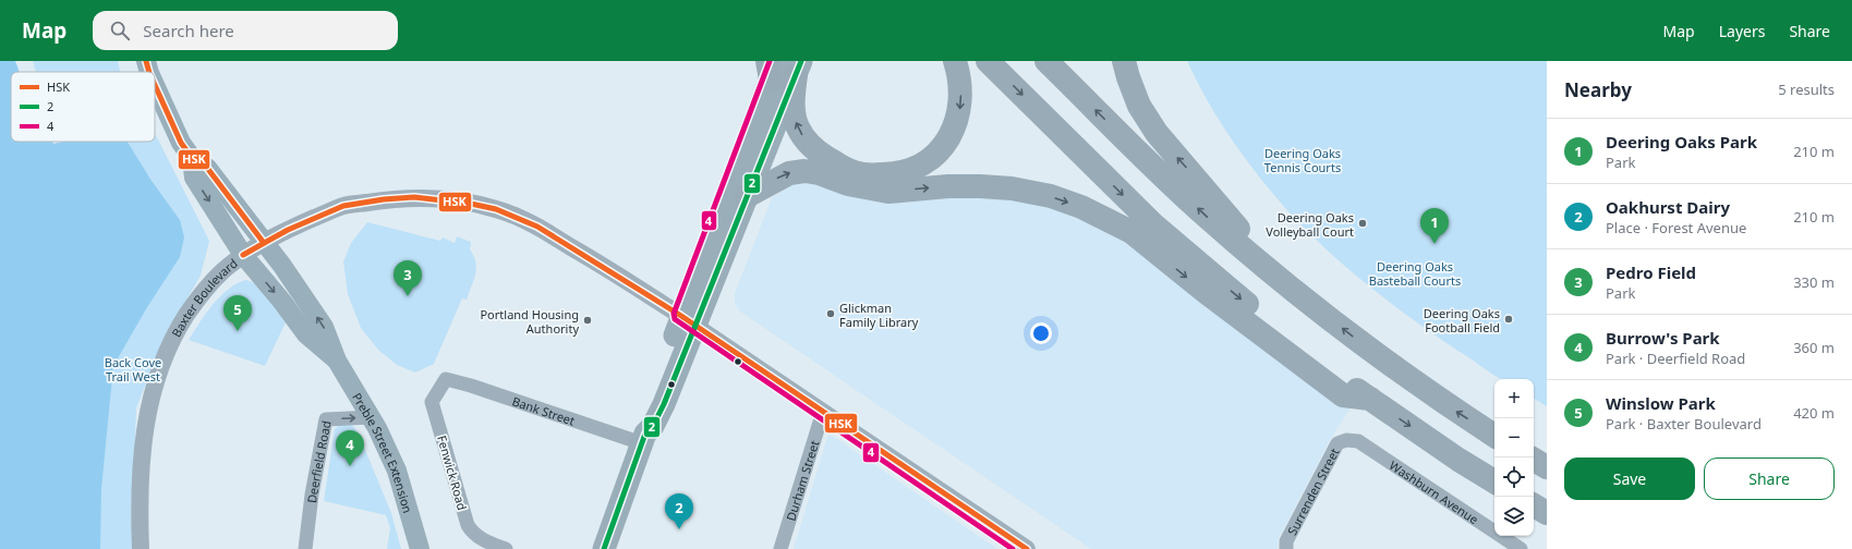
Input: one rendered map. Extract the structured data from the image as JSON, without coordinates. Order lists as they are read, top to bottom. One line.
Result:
{"streets":{"main road":["Preble Street Extension"],"street":["Baxter Boulevard","Bank Street","Deerfield Road","Fenwick Road","Durham Street","Surrenden Street","Washburn Avenue"]},"crossings":[["Baxter Boulevard","Preble Street Extension"],["Baxter Boulevard","Durham Street"],["Bank Street","Fenwick Road"],["Preble Street Extension","Deerfield Road"],["Surrenden Street","Washburn Avenue"]],"one_way":["Deerfield Road"],"parks":["Deering Oaks Tennis Courts","Deering Oaks Basteball Courts","Back Cove Trail West"],"places":["Deering Oaks Volleyball Court","Glickman Family Library","Deering Oaks Football Field","Portland Housing Authority"],"lines":["transit line HSK","transit line 2","transit line 4"],"legend":["HSK","2","4"],"page":{"header":"Map","search":"Search here","nav":["Map","Layers","Share"],"heading":["Nearby","5 results"],"list":[{"mark":"1","name":"Deering Oaks Park","note":"Park","value":"210 m"},{"mark":"2","name":"Oakhurst Dairy","note":"Place · Forest Avenue","value":"210 m"},{"mark":"3","name":"Pedro Field","note":"Park","value":"330 m"},{"mark":"4","name":"Burrow's Park","note":"Park · Deerfield Road","value":"360 m"},{"mark":"5","name":"Winslow Park","note":"Park · Baxter Boulevard","value":"420 m"}],"pins":["1","3","5","4","2"],"map_buttons":["+","−"],"buttons":["Save","Share"]}}
